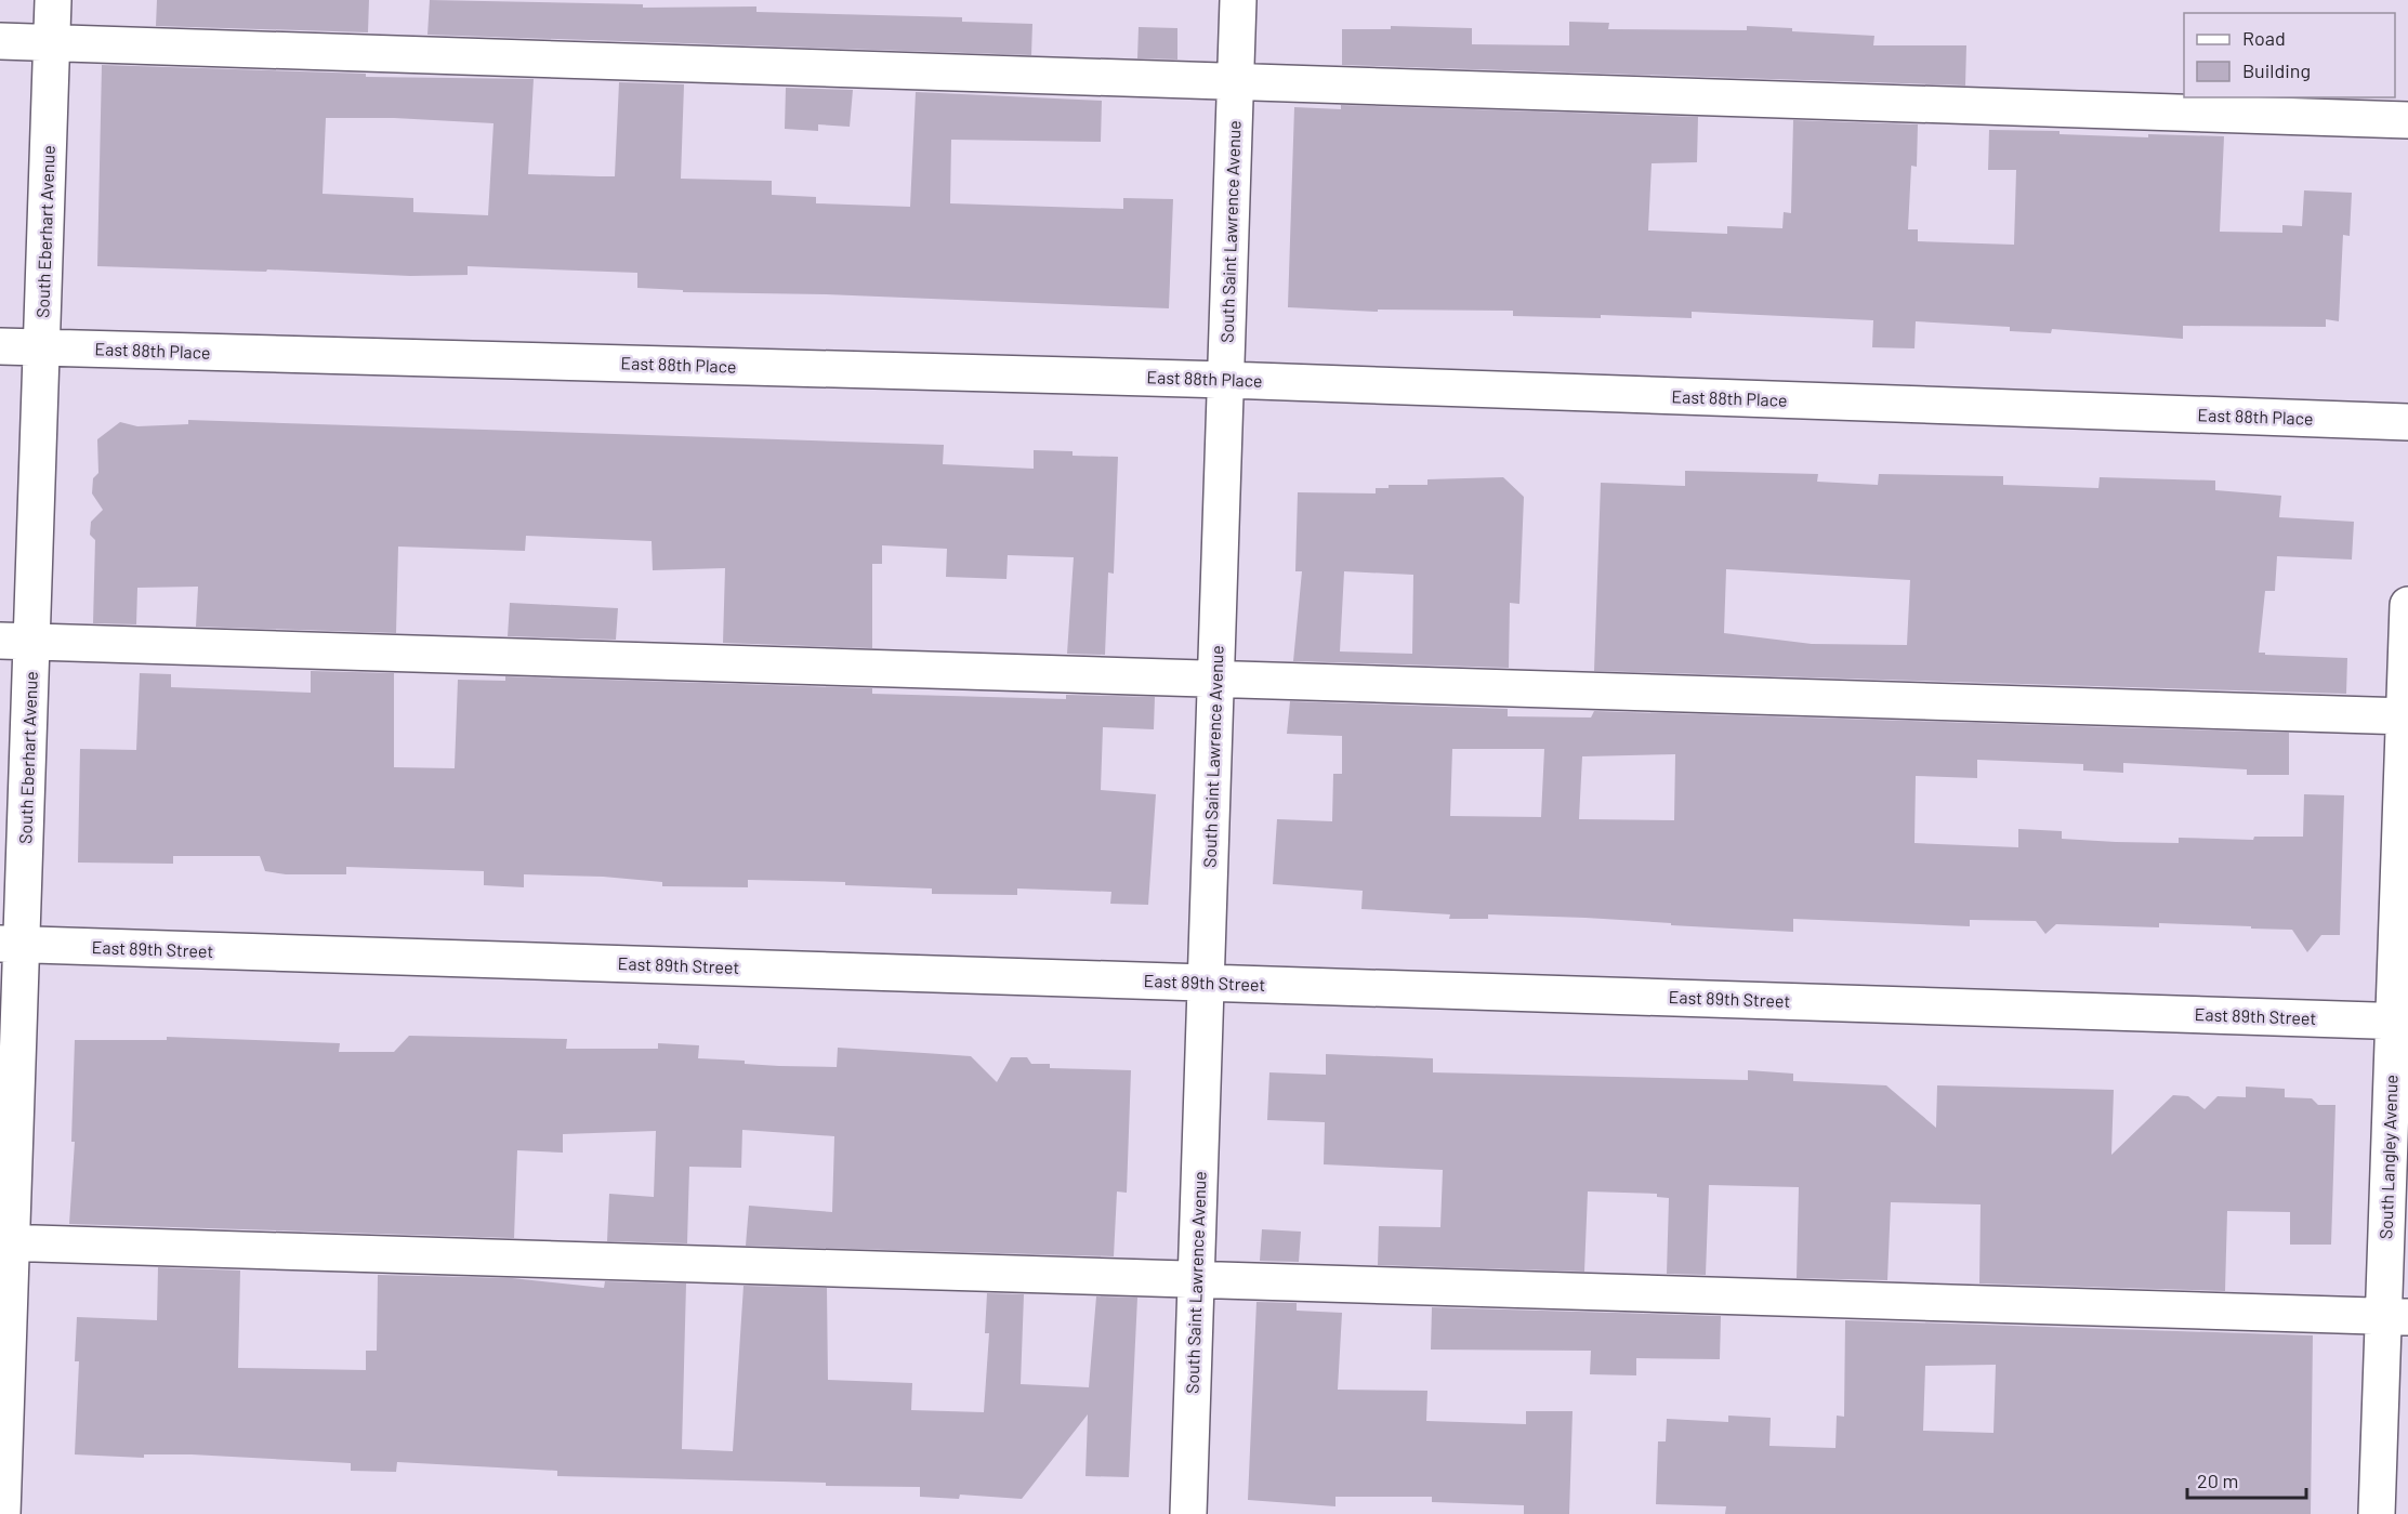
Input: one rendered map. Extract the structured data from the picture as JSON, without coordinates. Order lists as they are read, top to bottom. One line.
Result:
{"streets":{"street":["South Eberhart Avenue","South Saint Lawrence Avenue","East 88th Place","East 89th Street","South Langley Avenue"]},"crossings":[["South Eberhart Avenue","East 88th Place"],["South Eberhart Avenue","East 89th Street"],["South Saint Lawrence Avenue","East 88th Place"],["South Saint Lawrence Avenue","East 89th Street"],["East 89th Street","South Langley Avenue"]],"legend":["Road","Building"],"scale_bar":"20 m"}
